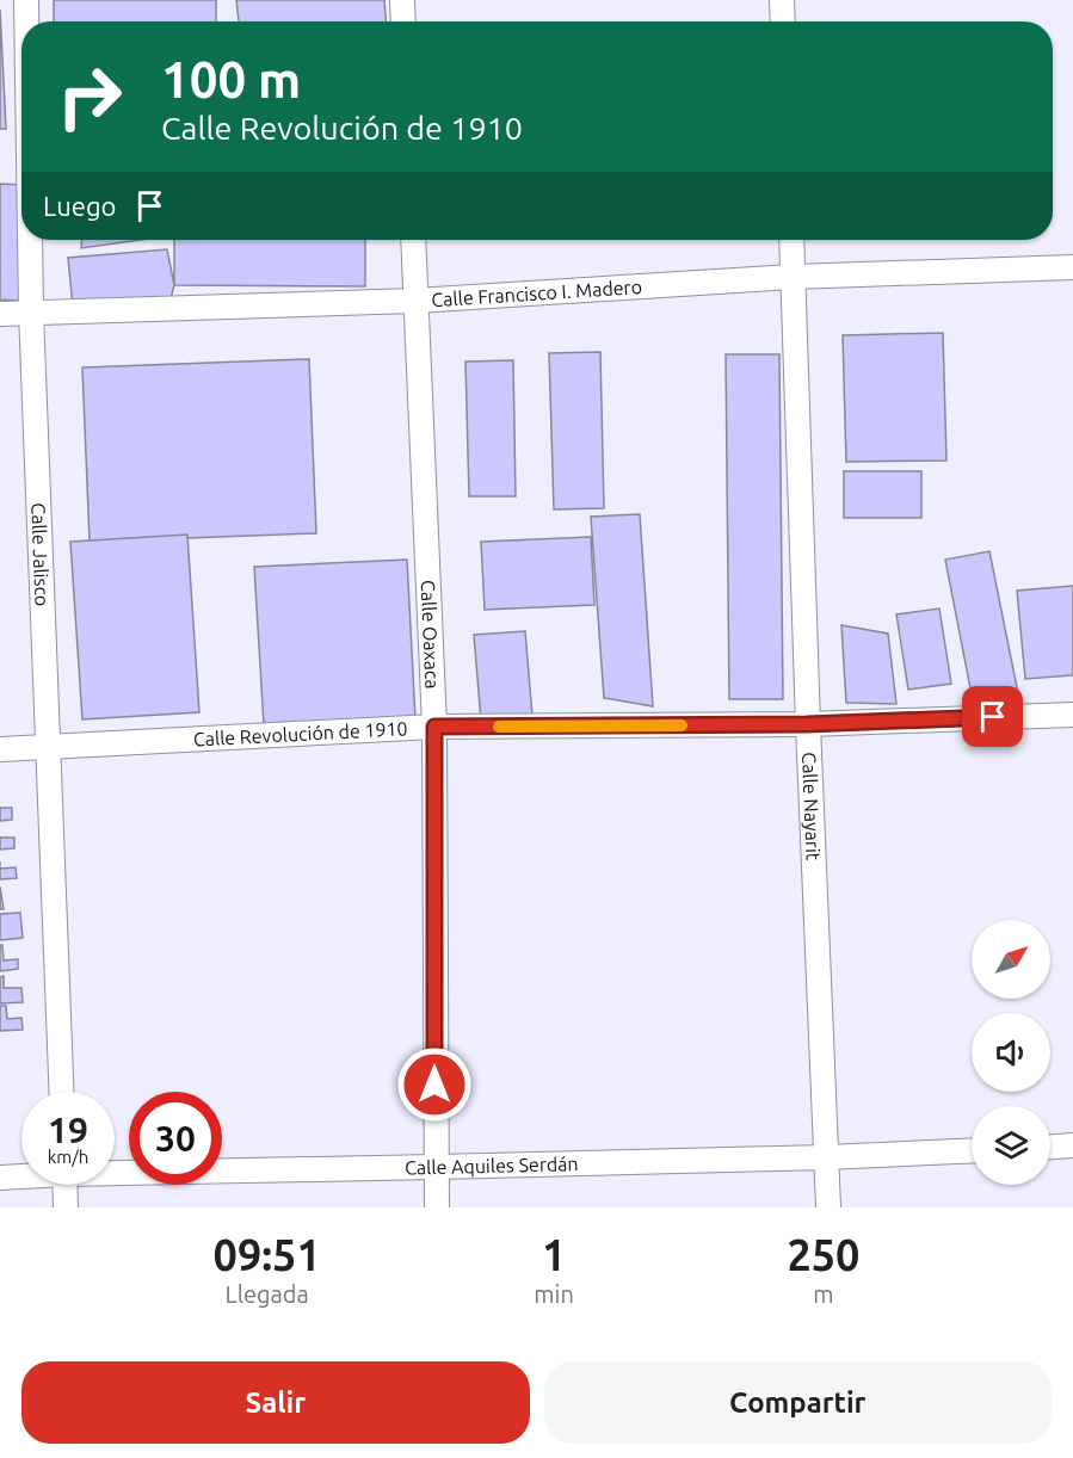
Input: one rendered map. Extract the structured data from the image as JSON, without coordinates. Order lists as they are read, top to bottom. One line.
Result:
{"streets":{"street":["Calle Francisco I. Madero","Calle Jalisco","Calle Oaxaca","Calle Revolución de 1910","Calle Nayarit","Calle Aquiles Serdán"]},"crossings":[["Calle Francisco I. Madero","Calle Jalisco"],["Calle Francisco I. Madero","Calle Oaxaca"],["Calle Francisco I. Madero","Calle Nayarit"],["Calle Jalisco","Calle Revolución de 1910"],["Calle Oaxaca","Calle Revolución de 1910"],["Calle Oaxaca","Calle Aquiles Serdán"],["Calle Revolución de 1910","Calle Nayarit"],["Calle Nayarit","Calle Aquiles Serdán"]],"north":"top right","page":{"turn":["100 m","Calle Revolución de 1910"],"then":"Luego","speed":"19 km/h","limit":"30","eta":["09:51","Llegada","1","min","250","m"],"buttons":["Salir","Compartir"]}}
